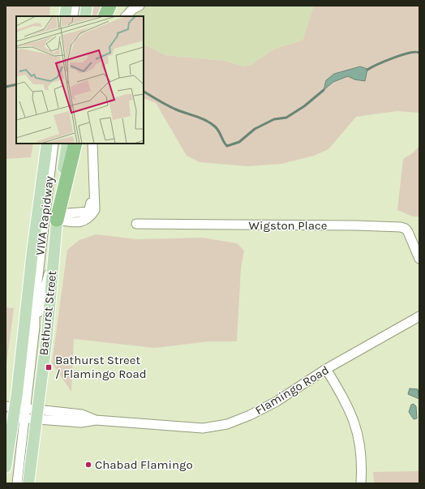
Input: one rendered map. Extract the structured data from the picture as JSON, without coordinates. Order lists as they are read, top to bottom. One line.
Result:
{"streets":{"main road":["Bathurst Street"],"street":["VIVA Rapidway","Wigston Place","Flamingo Road"]},"crossings":[["VIVA Rapidway","Bathurst Street"],["VIVA Rapidway","Flamingo Road"],["Bathurst Street","Flamingo Road"]],"places":{"transit":["Bathurst Street / Flamingo Road"],"other":["Chabad Flamingo"]}}
